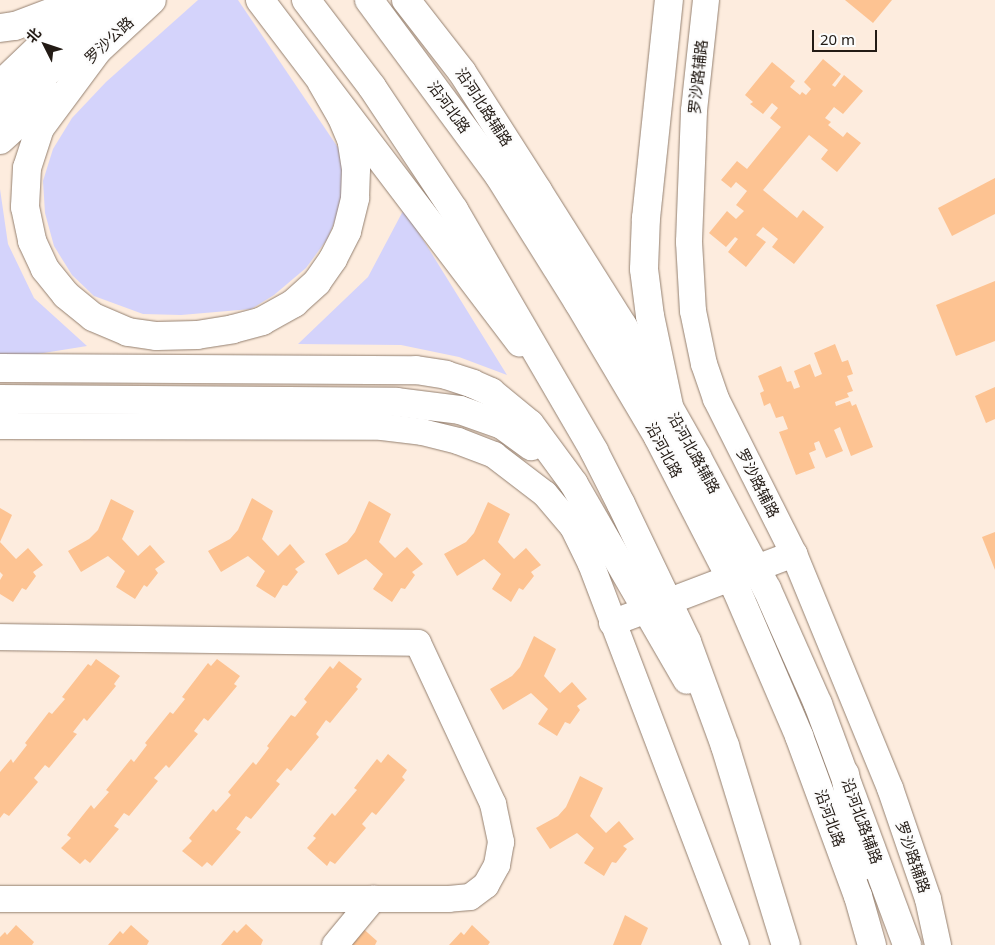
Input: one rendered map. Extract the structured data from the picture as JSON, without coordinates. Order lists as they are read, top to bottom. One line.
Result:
{"streets":{"main road":["罗沙公路","沿河北路","沿河北路辅路"],"street":["罗沙路辅路"]},"scale_bar":"20 m","north":"top left"}
